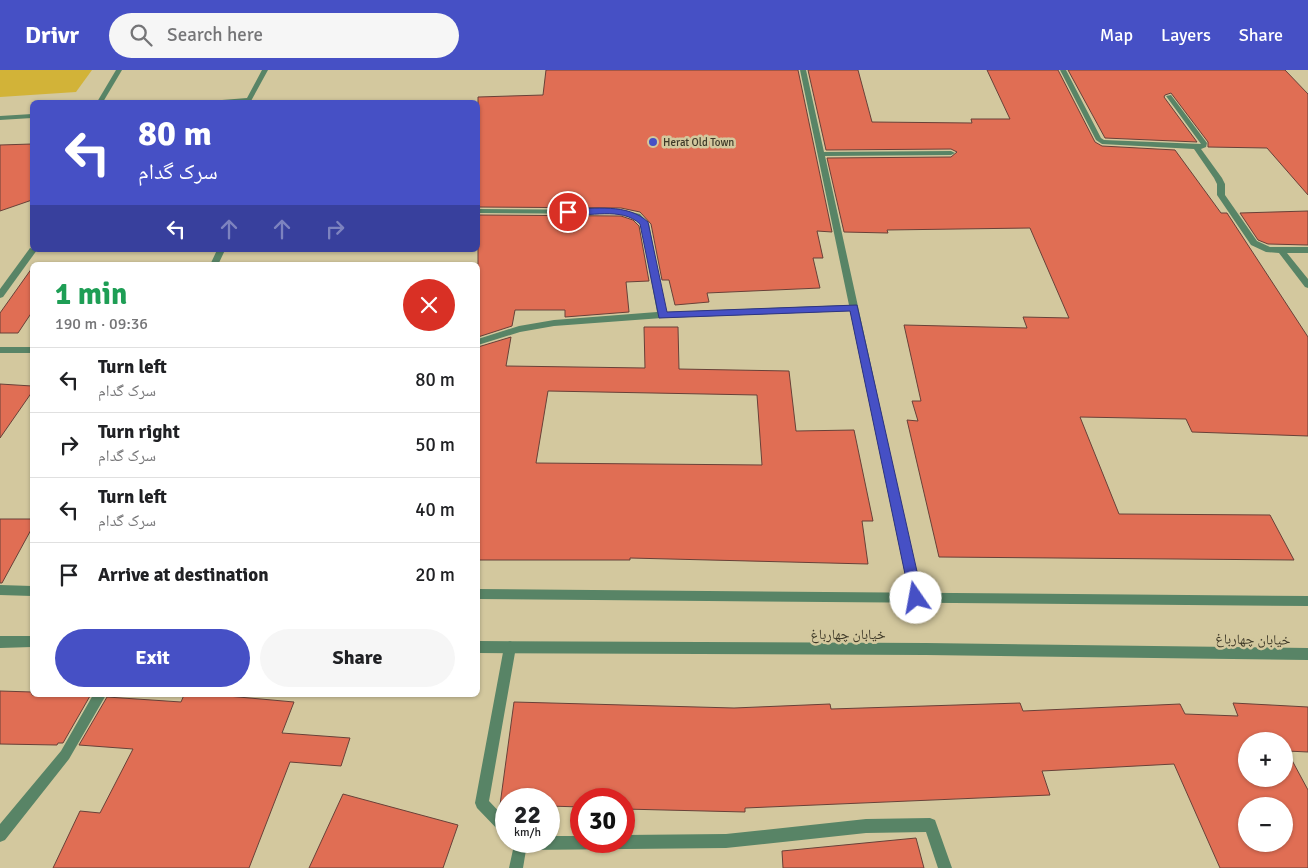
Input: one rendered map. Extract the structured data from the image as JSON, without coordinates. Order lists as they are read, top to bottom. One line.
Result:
{"streets":{"street":["خیابان چهارباغ"]},"places":["Herat Old Town"],"page":{"header":"Drivr","search":"Search here","nav":["Map","Layers","Share"],"turn":["80 m","سرک گدام"],"heading":["1 min","190 m · 09:36"],"list":[{"name":"Turn left","note":"سرک گدام","value":"80 m"},{"name":"Turn right","note":"سرک گدام","value":"50 m"},{"name":"Turn left","note":"سرک گدام","value":"40 m"},{"name":"Arrive at destination","value":"20 m"}],"buttons":["Exit","Share"],"map_buttons":["+","−"],"speed":"22 km/h","limit":"30"}}
